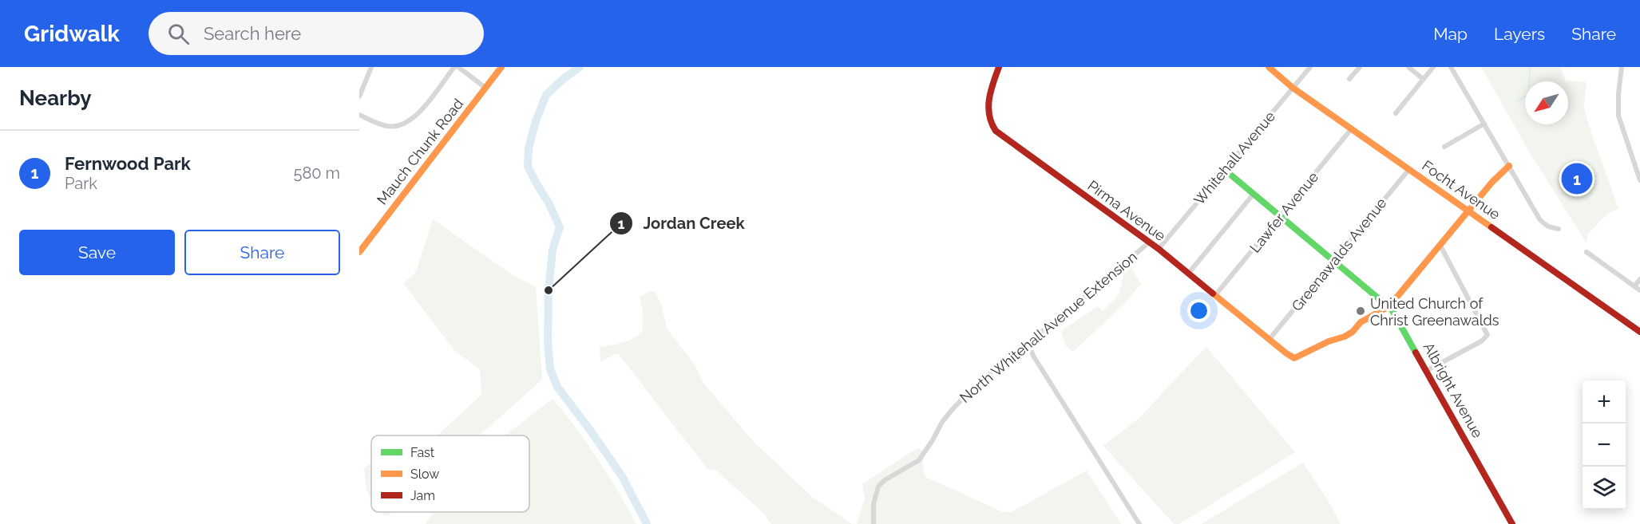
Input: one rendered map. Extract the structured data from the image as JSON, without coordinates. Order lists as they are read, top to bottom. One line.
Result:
{"streets":{"street":["Mauch Chunk Road","Whitehall Avenue","Focht Avenue","Pirma Avenue","Lawfer Avenue","Greenawalds Avenue","North Whitehall Avenue Extension","Albright Avenue"]},"crossings":[["Whitehall Avenue","Focht Avenue"],["Whitehall Avenue","Pirma Avenue"],["Whitehall Avenue","Albright Avenue"],["Focht Avenue","Lawfer Avenue"],["Focht Avenue","Greenawalds Avenue"],["Pirma Avenue","Lawfer Avenue"],["Pirma Avenue","Greenawalds Avenue"],["Pirma Avenue","North Whitehall Avenue Extension"],["Pirma Avenue","Albright Avenue"],["Lawfer Avenue","Albright Avenue"],["Greenawalds Avenue","Albright Avenue"]],"places":["Jordan Creek","United Church of Christ Greenawalds"],"legend":["Fast","Slow","Jam"],"north":"bottom left","page":{"header":"Gridwalk","search":"Search here","nav":["Map","Layers","Share"],"heading":"Nearby","list":[{"mark":"1","name":"Fernwood Park","note":"Park","value":"580 m"}],"pins":"1","buttons":["Save","Share"],"map_buttons":["+","−"]}}
